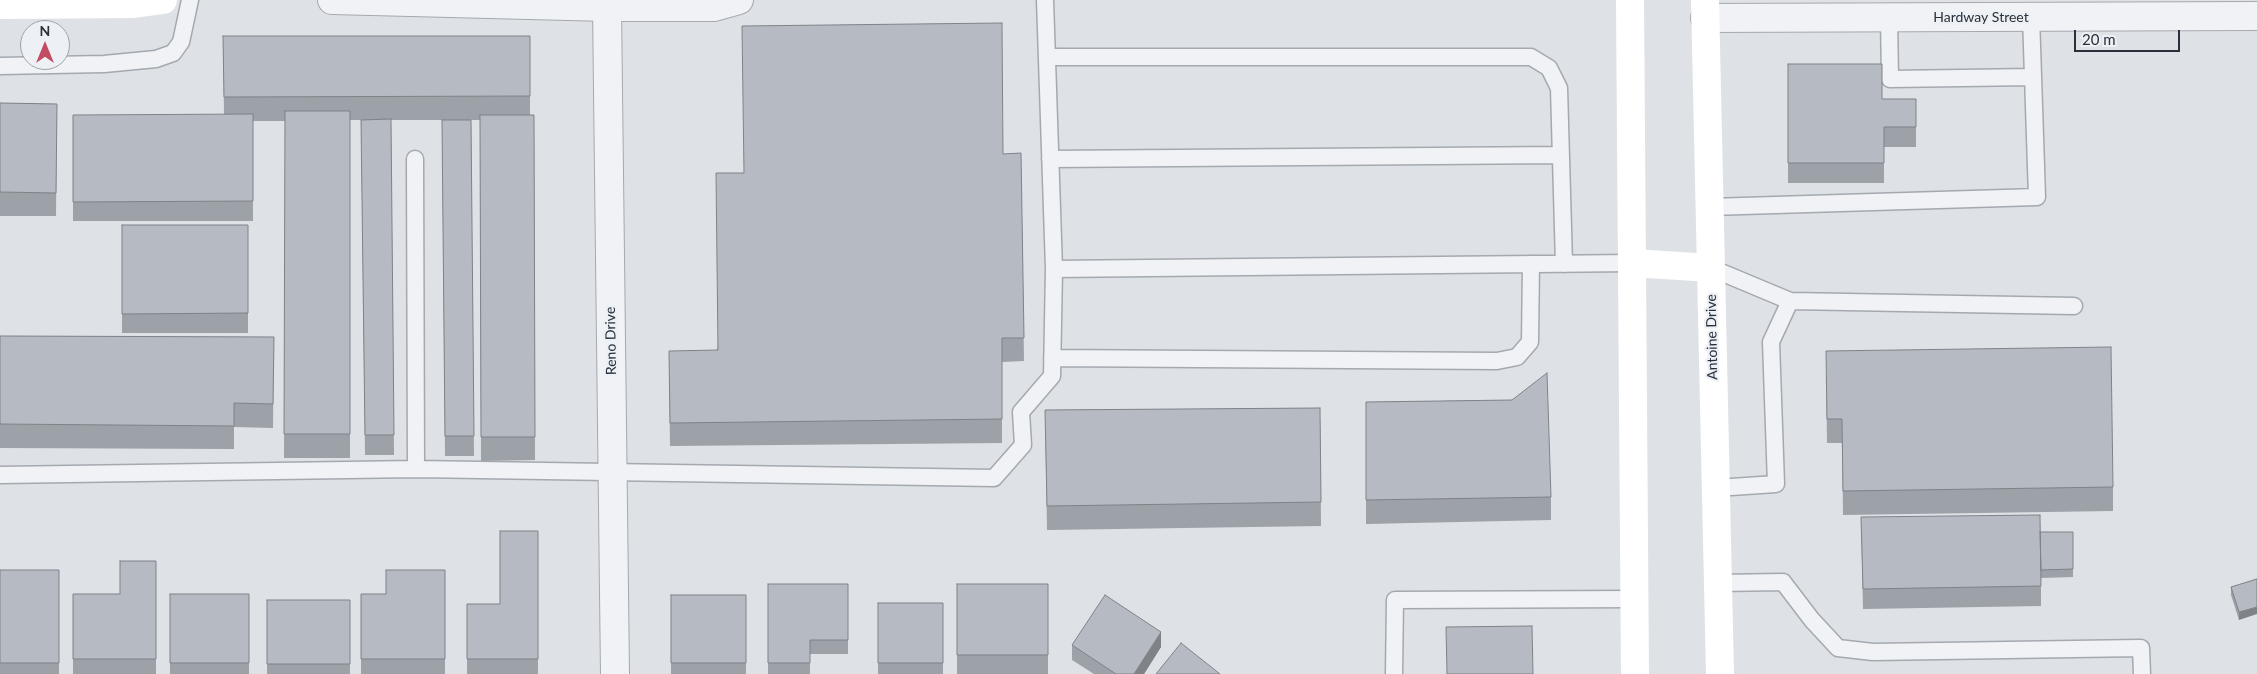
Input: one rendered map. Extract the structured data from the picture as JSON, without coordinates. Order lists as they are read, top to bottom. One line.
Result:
{"streets":{"main road":["Antoine Drive"],"street":["Hardway Street","Reno Drive"]},"crossings":[["Hardway Street","Antoine Drive"]],"scale_bar":"20 m","north":"top"}
